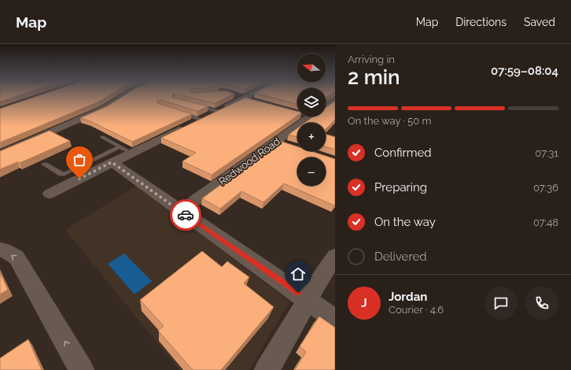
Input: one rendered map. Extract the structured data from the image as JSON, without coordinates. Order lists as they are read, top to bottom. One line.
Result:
{"streets":{"street":["Redwood Road"]},"north":"left","page":{"header":"Map","nav":["Map","Directions","Saved"],"heading":["2 min","Arriving in","07:59–08:04"],"panel":["Jordan","Courier · 4.6"],"map_buttons":["+","−"],"bar":"On the way · 50 m","list":[["Confirmed","07:31"],["Preparing","07:36"],["On the way","07:48"],"Delivered"],"round":"J"}}
